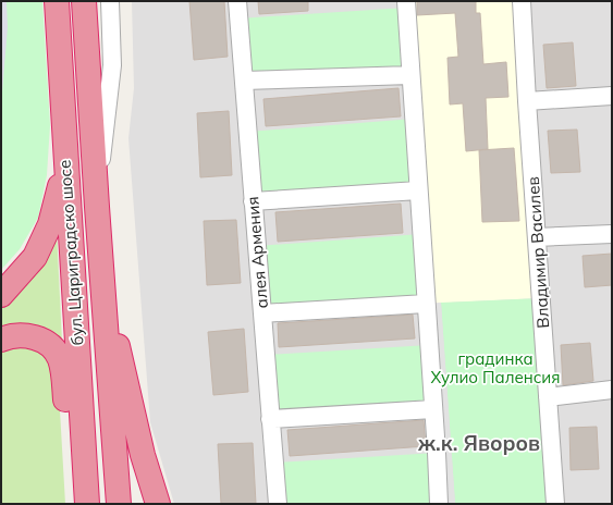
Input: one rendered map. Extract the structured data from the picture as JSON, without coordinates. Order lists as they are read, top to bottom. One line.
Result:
{"streets":{"highway":["бул. Цариградско шосе"],"street":["алея Армения","Владимир Василев"]},"districts":["ж.к. Яворов"],"parks":["градинка Хулио Паленсия"]}
